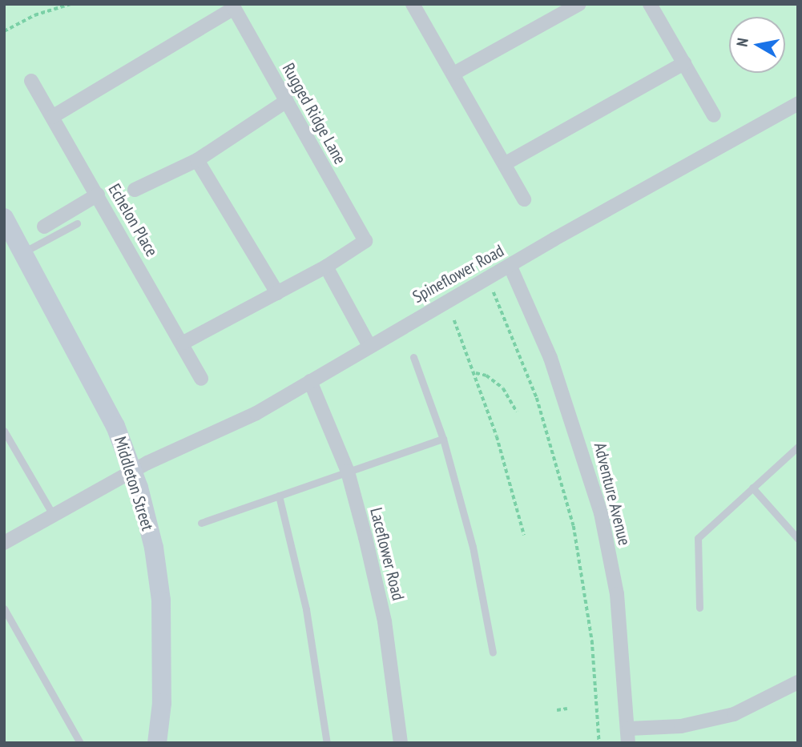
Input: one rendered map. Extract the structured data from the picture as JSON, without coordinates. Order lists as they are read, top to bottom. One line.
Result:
{"streets":{"street":["Rugged Ridge Lane","Echelon Place","Spineflower Road","Middleton Street","Adventure Avenue","Laceflower Road"]},"crossings":[["Spineflower Road","Middleton Street"],["Spineflower Road","Adventure Avenue"],["Spineflower Road","Laceflower Road"]],"north":"left"}
